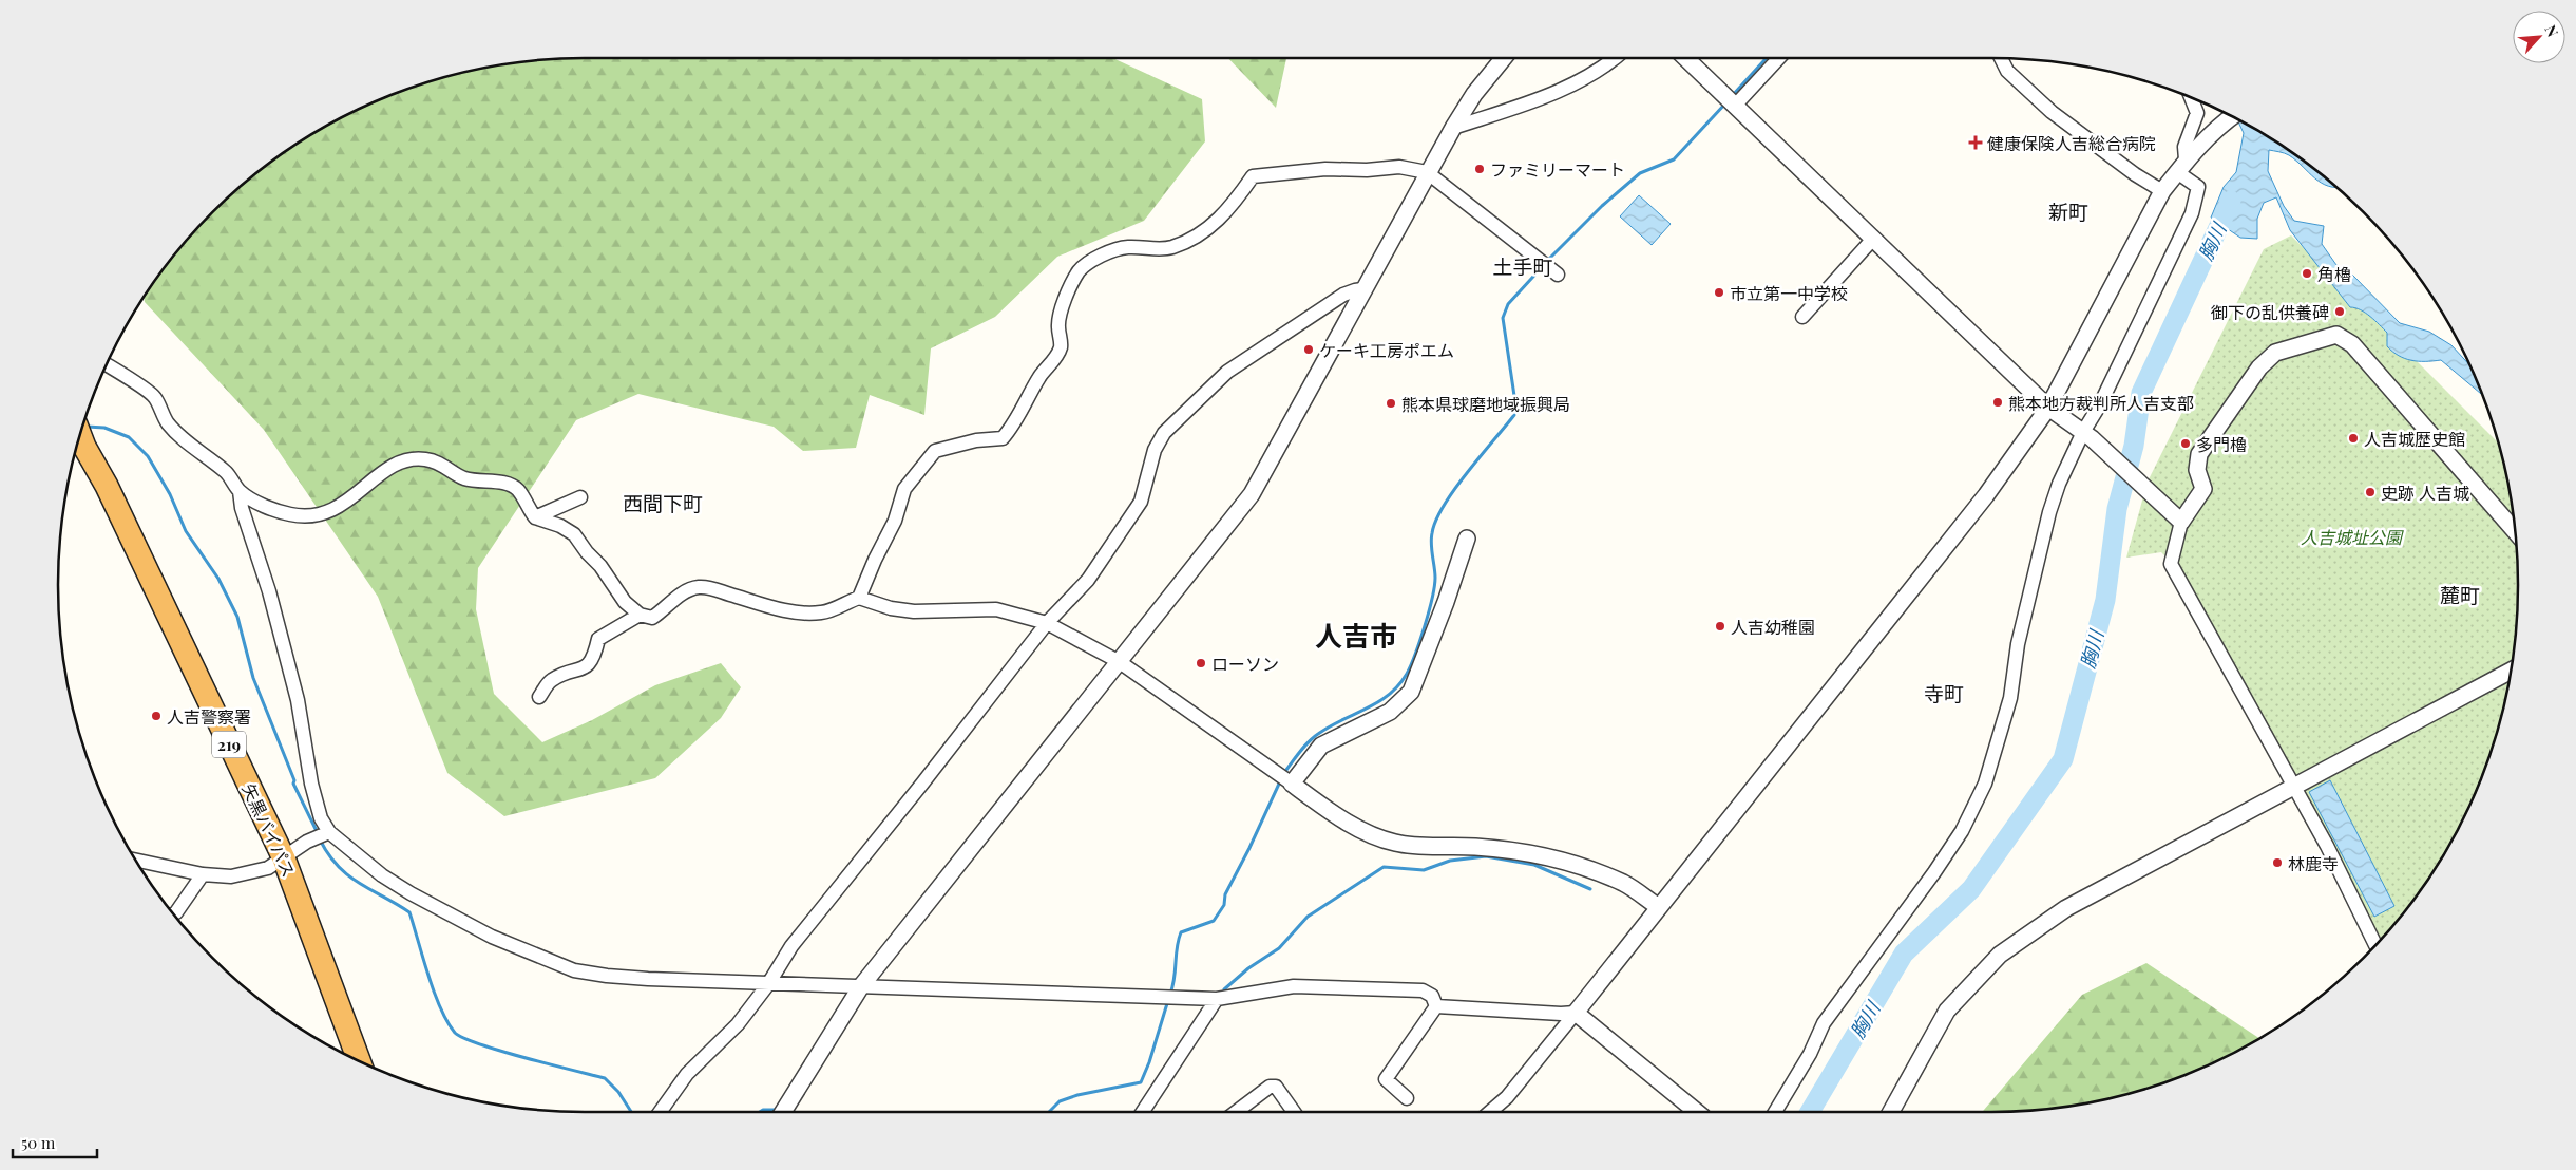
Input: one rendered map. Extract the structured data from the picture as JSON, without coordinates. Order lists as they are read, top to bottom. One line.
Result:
{"streets":{"highway":["219","矢黒バイパス"]},"districts":["新町","土手町","西間下町","麓町","人吉市","寺町"],"water":["胸川"],"parks":["人吉城址公園"],"places":{"health":["健康保険人吉総合病院"],"other":["ファミリーマート","角櫓","市立第一中学校","御下の乱供養碑","ケーキ工房ポエム","熊本地方裁判所人吉支部","熊本県球磨地域振興局","人吉城歴史館","多門櫓","史跡 人吉城","人吉幼稚園","ローソン","人吉警察署","林鹿寺"]},"scale_bar":"50 m","north":"top right"}
